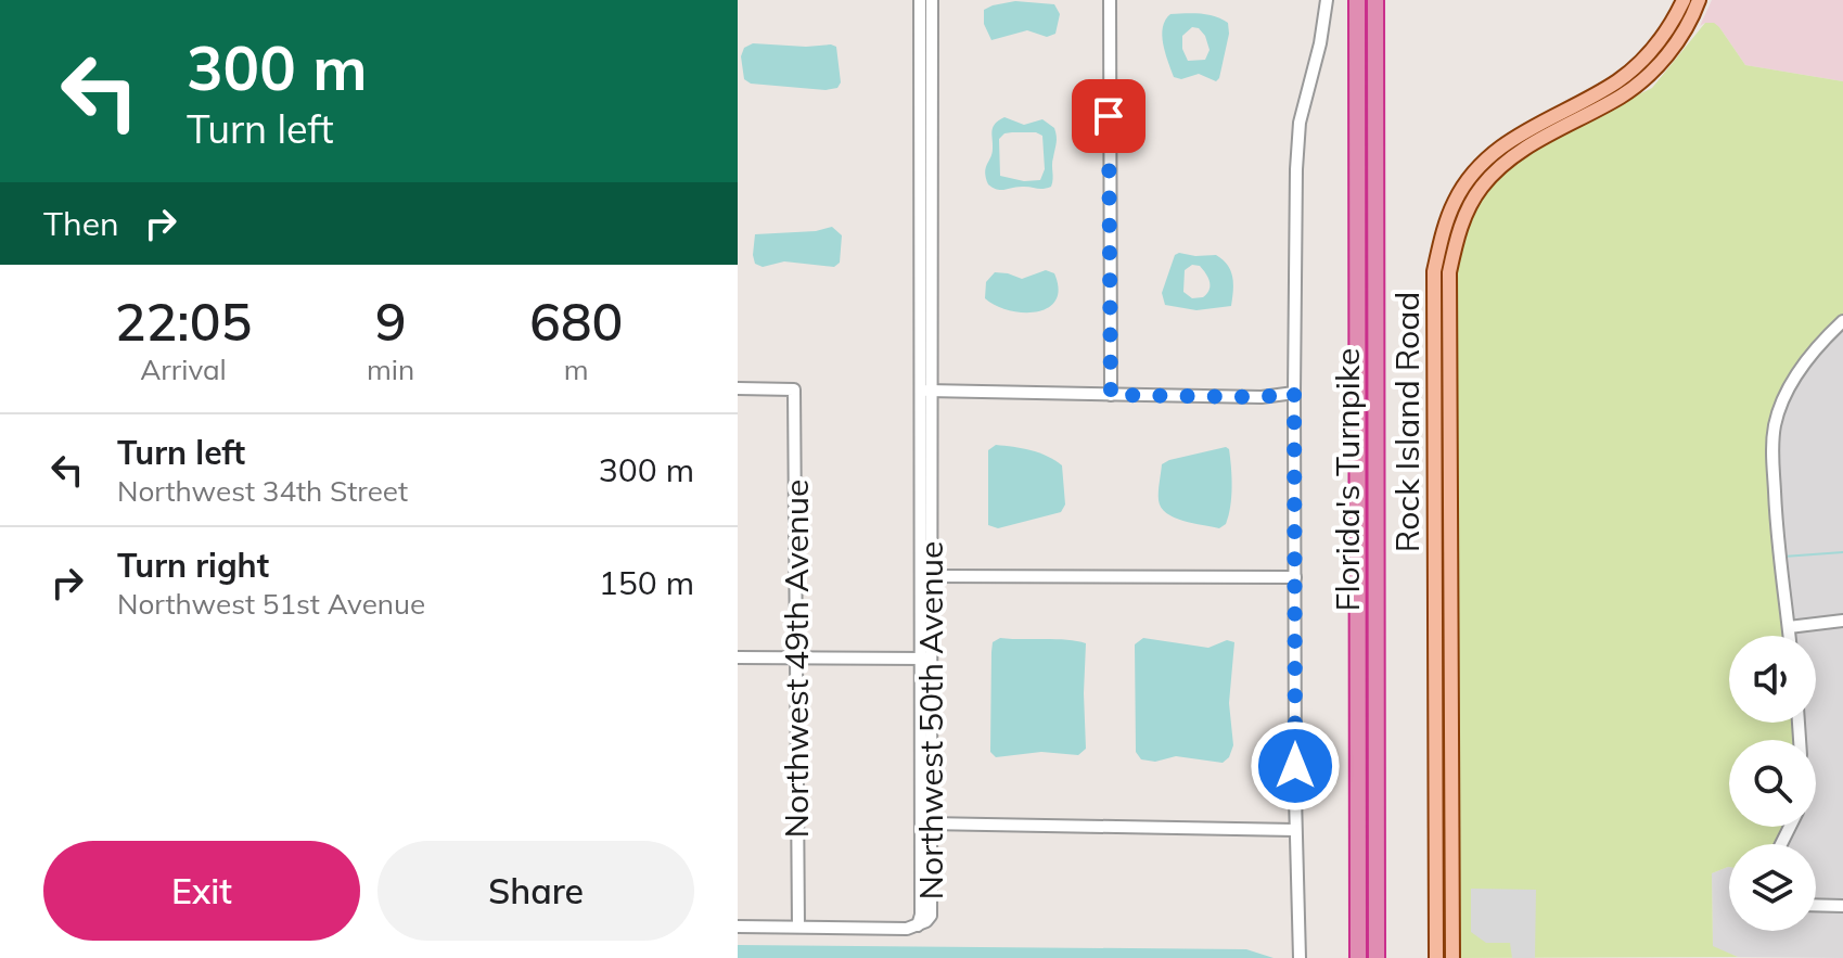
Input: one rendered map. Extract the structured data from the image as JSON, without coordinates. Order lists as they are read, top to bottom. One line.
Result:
{"streets":{"highway":["Florida's Turnpike"],"main road":["Rock Island Road"],"street":["Northwest 49th Avenue","Northwest 50th Avenue"]},"crossings":[["Northwest 49th Avenue","Northwest 50th Avenue"]],"page":{"turn":["300 m","Turn left"],"then":"Then","eta":["22:05","Arrival","9","min","680","m"],"list":[{"name":"Turn left","note":"Northwest 34th Street","value":"300 m"},{"name":"Turn right","note":"Northwest 51st Avenue","value":"150 m"}],"buttons":["Exit","Share"]}}
